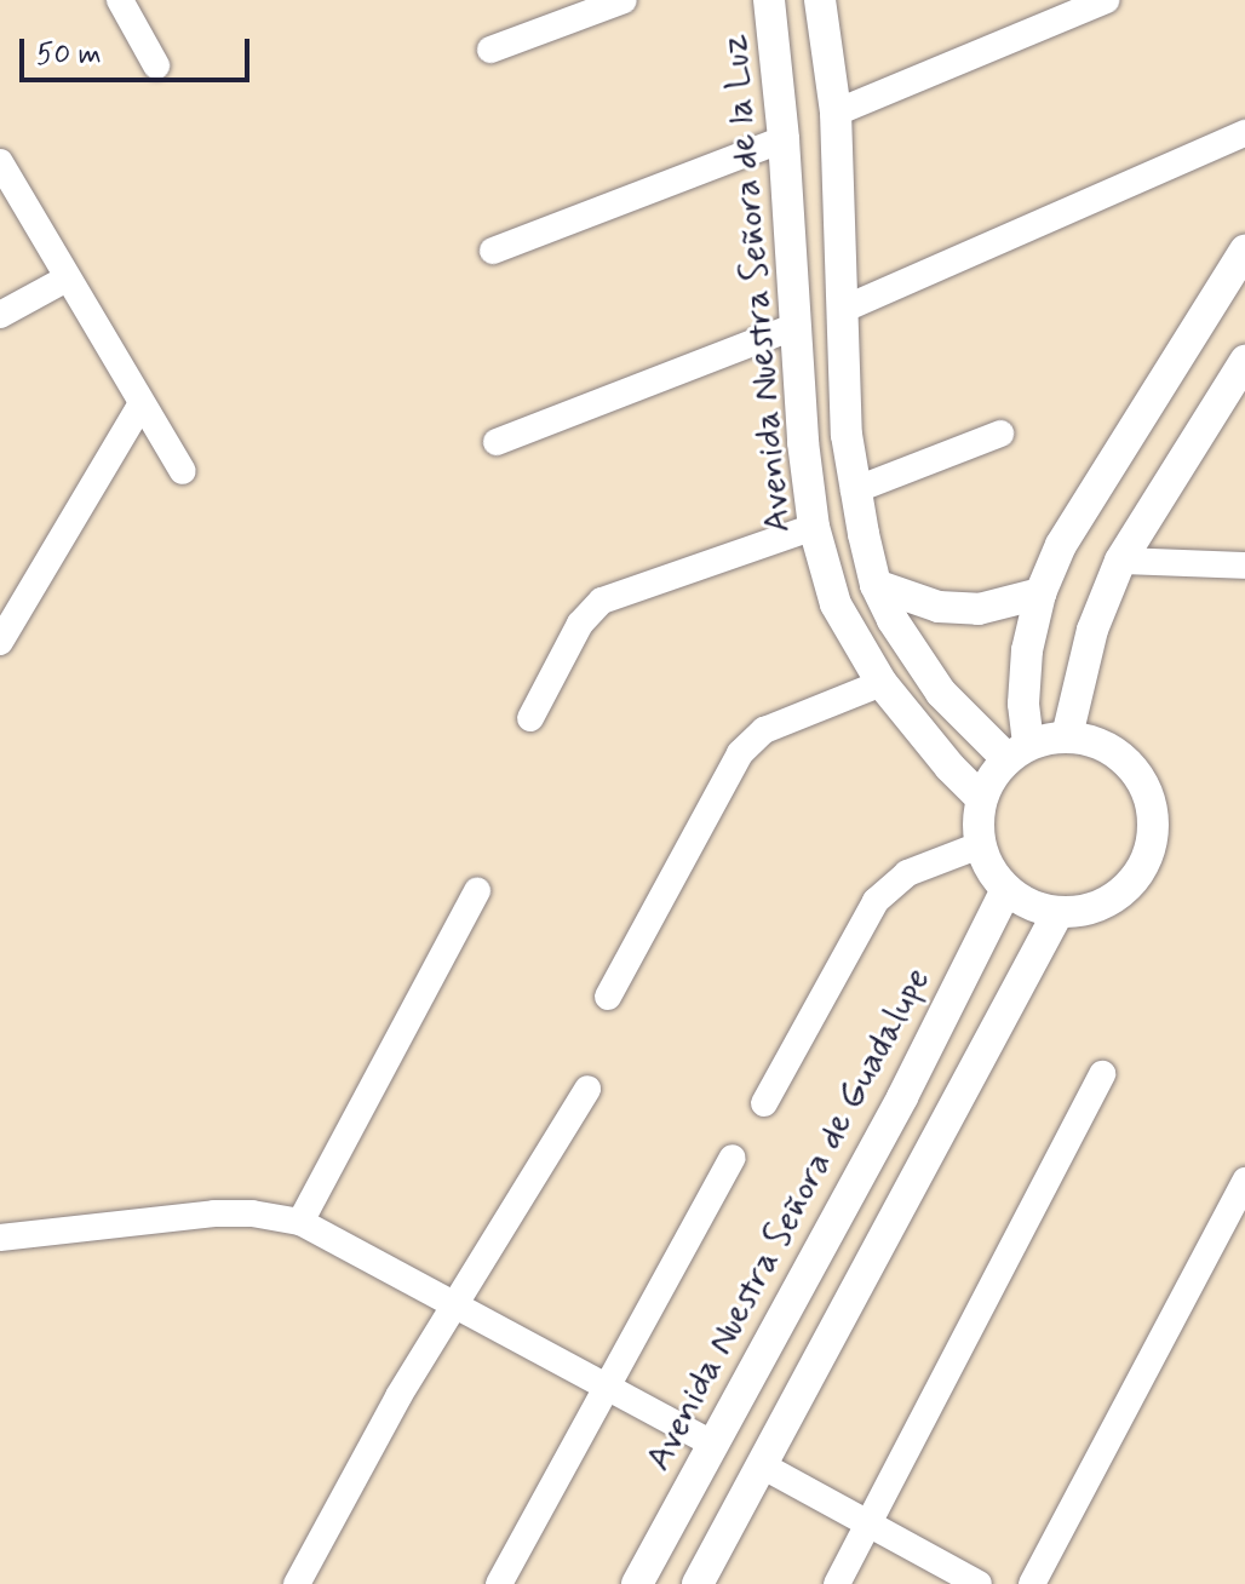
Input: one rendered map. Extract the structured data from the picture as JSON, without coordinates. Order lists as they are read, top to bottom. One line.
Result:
{"streets":{"street":["Avenida Nuestra Señora de la Luz","Avenida Nuestra Señora de Guadalupe"]},"crossings":[["Avenida Nuestra Señora de la Luz","Avenida Nuestra Señora de Guadalupe"]],"scale_bar":"50 m"}
